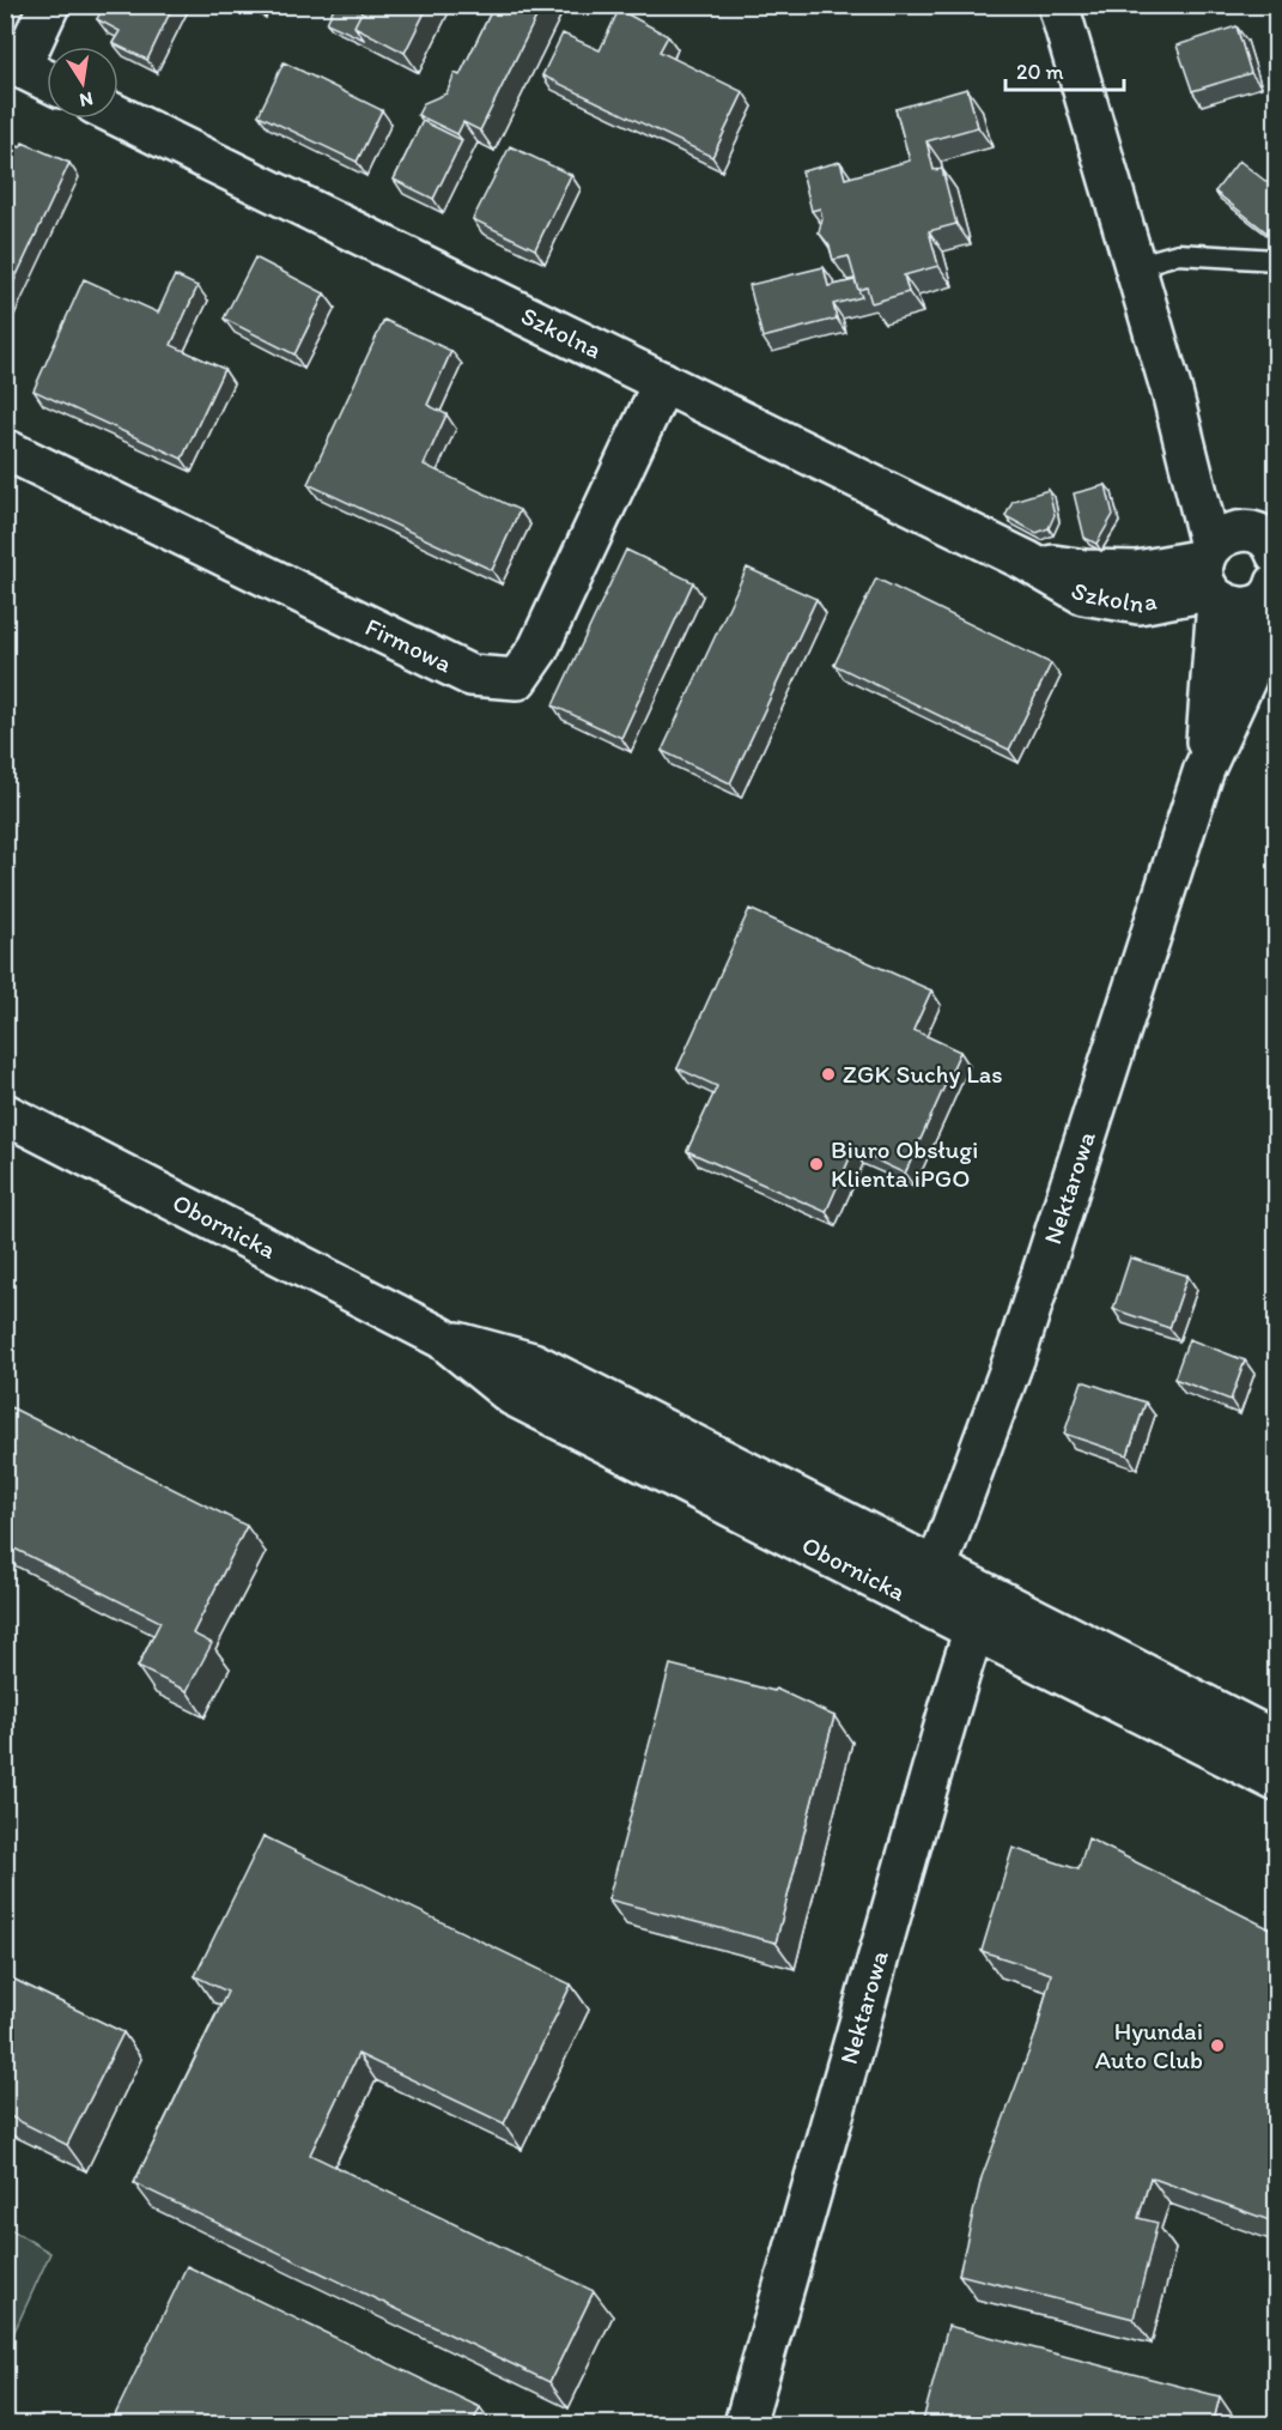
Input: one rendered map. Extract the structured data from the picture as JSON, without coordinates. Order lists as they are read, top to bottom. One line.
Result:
{"streets":{"street":["Szkolna","Firmowa","Nektarowa","Obornicka"]},"crossings":[["Szkolna","Firmowa"],["Szkolna","Nektarowa"],["Nektarowa","Obornicka"]],"places":["ZGK Suchy Las","Biuro Obsługi Klienta iPGO","Hyundai Auto Club"],"scale_bar":"20 m","north":"bottom"}
